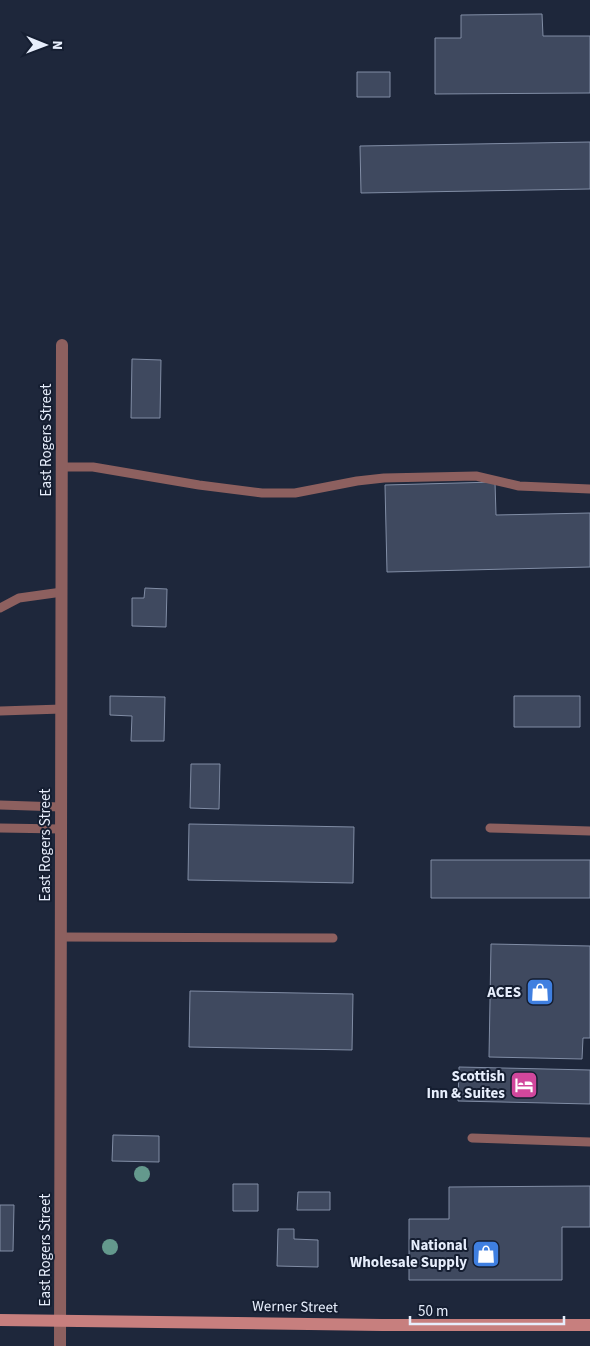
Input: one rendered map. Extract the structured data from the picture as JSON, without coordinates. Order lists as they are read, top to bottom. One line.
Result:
{"streets":{"street":["East Rogers Street","Werner Street"]},"crossings":[["East Rogers Street","Werner Street"]],"places":{"shop":["ACES","National Wholesale Supply"],"hotel":["Scottish Inn & Suites"]},"scale_bar":"50 m","north":"right"}
